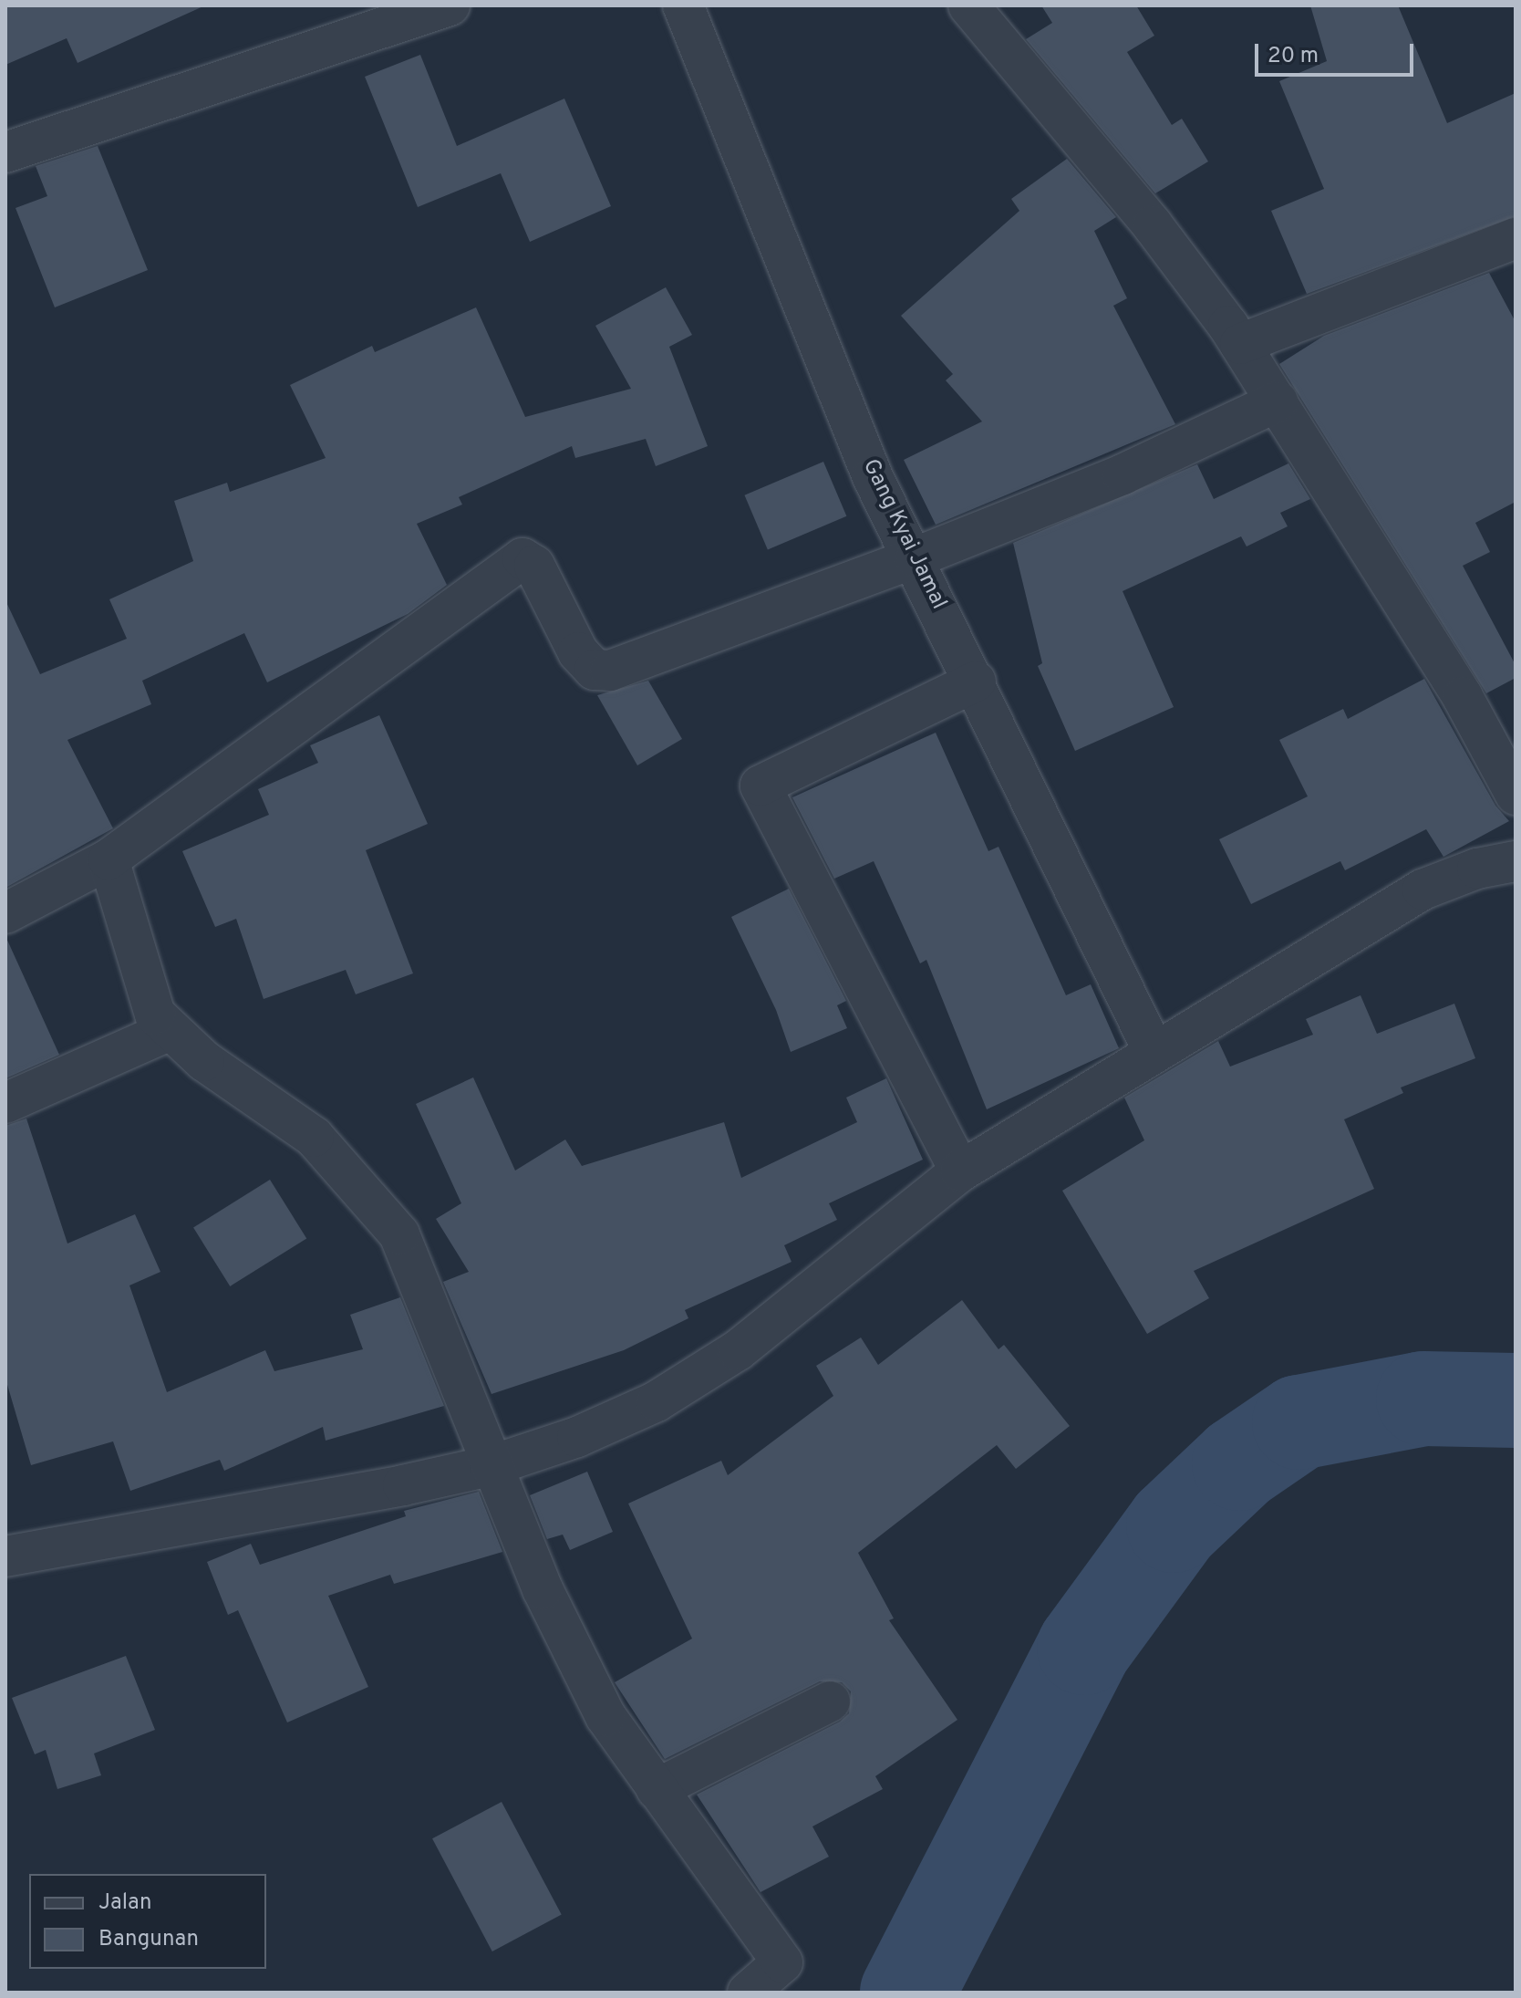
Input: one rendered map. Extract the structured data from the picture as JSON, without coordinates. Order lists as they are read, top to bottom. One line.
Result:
{"streets":{"street":["Gang Kyai Jamal"]},"legend":["Jalan","Bangunan"],"scale_bar":"20 m"}
